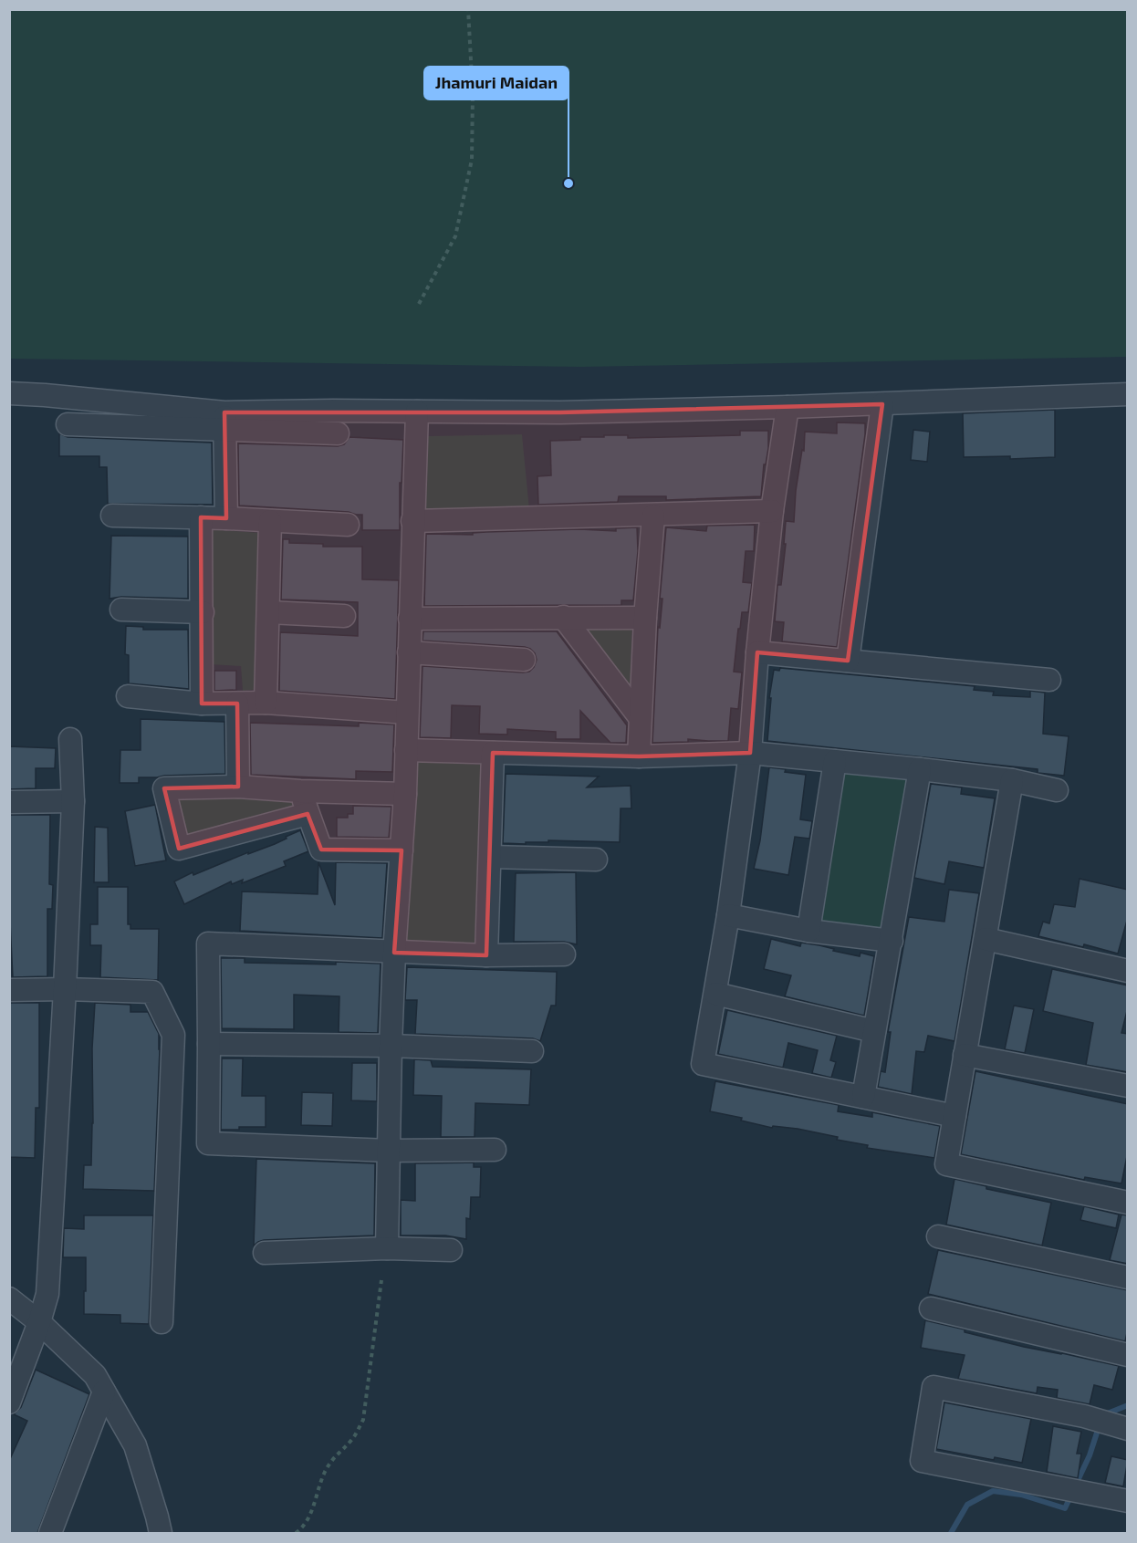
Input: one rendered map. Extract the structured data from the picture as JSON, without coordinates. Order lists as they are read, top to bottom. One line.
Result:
{"places":["Jhamuri Maidan"]}
